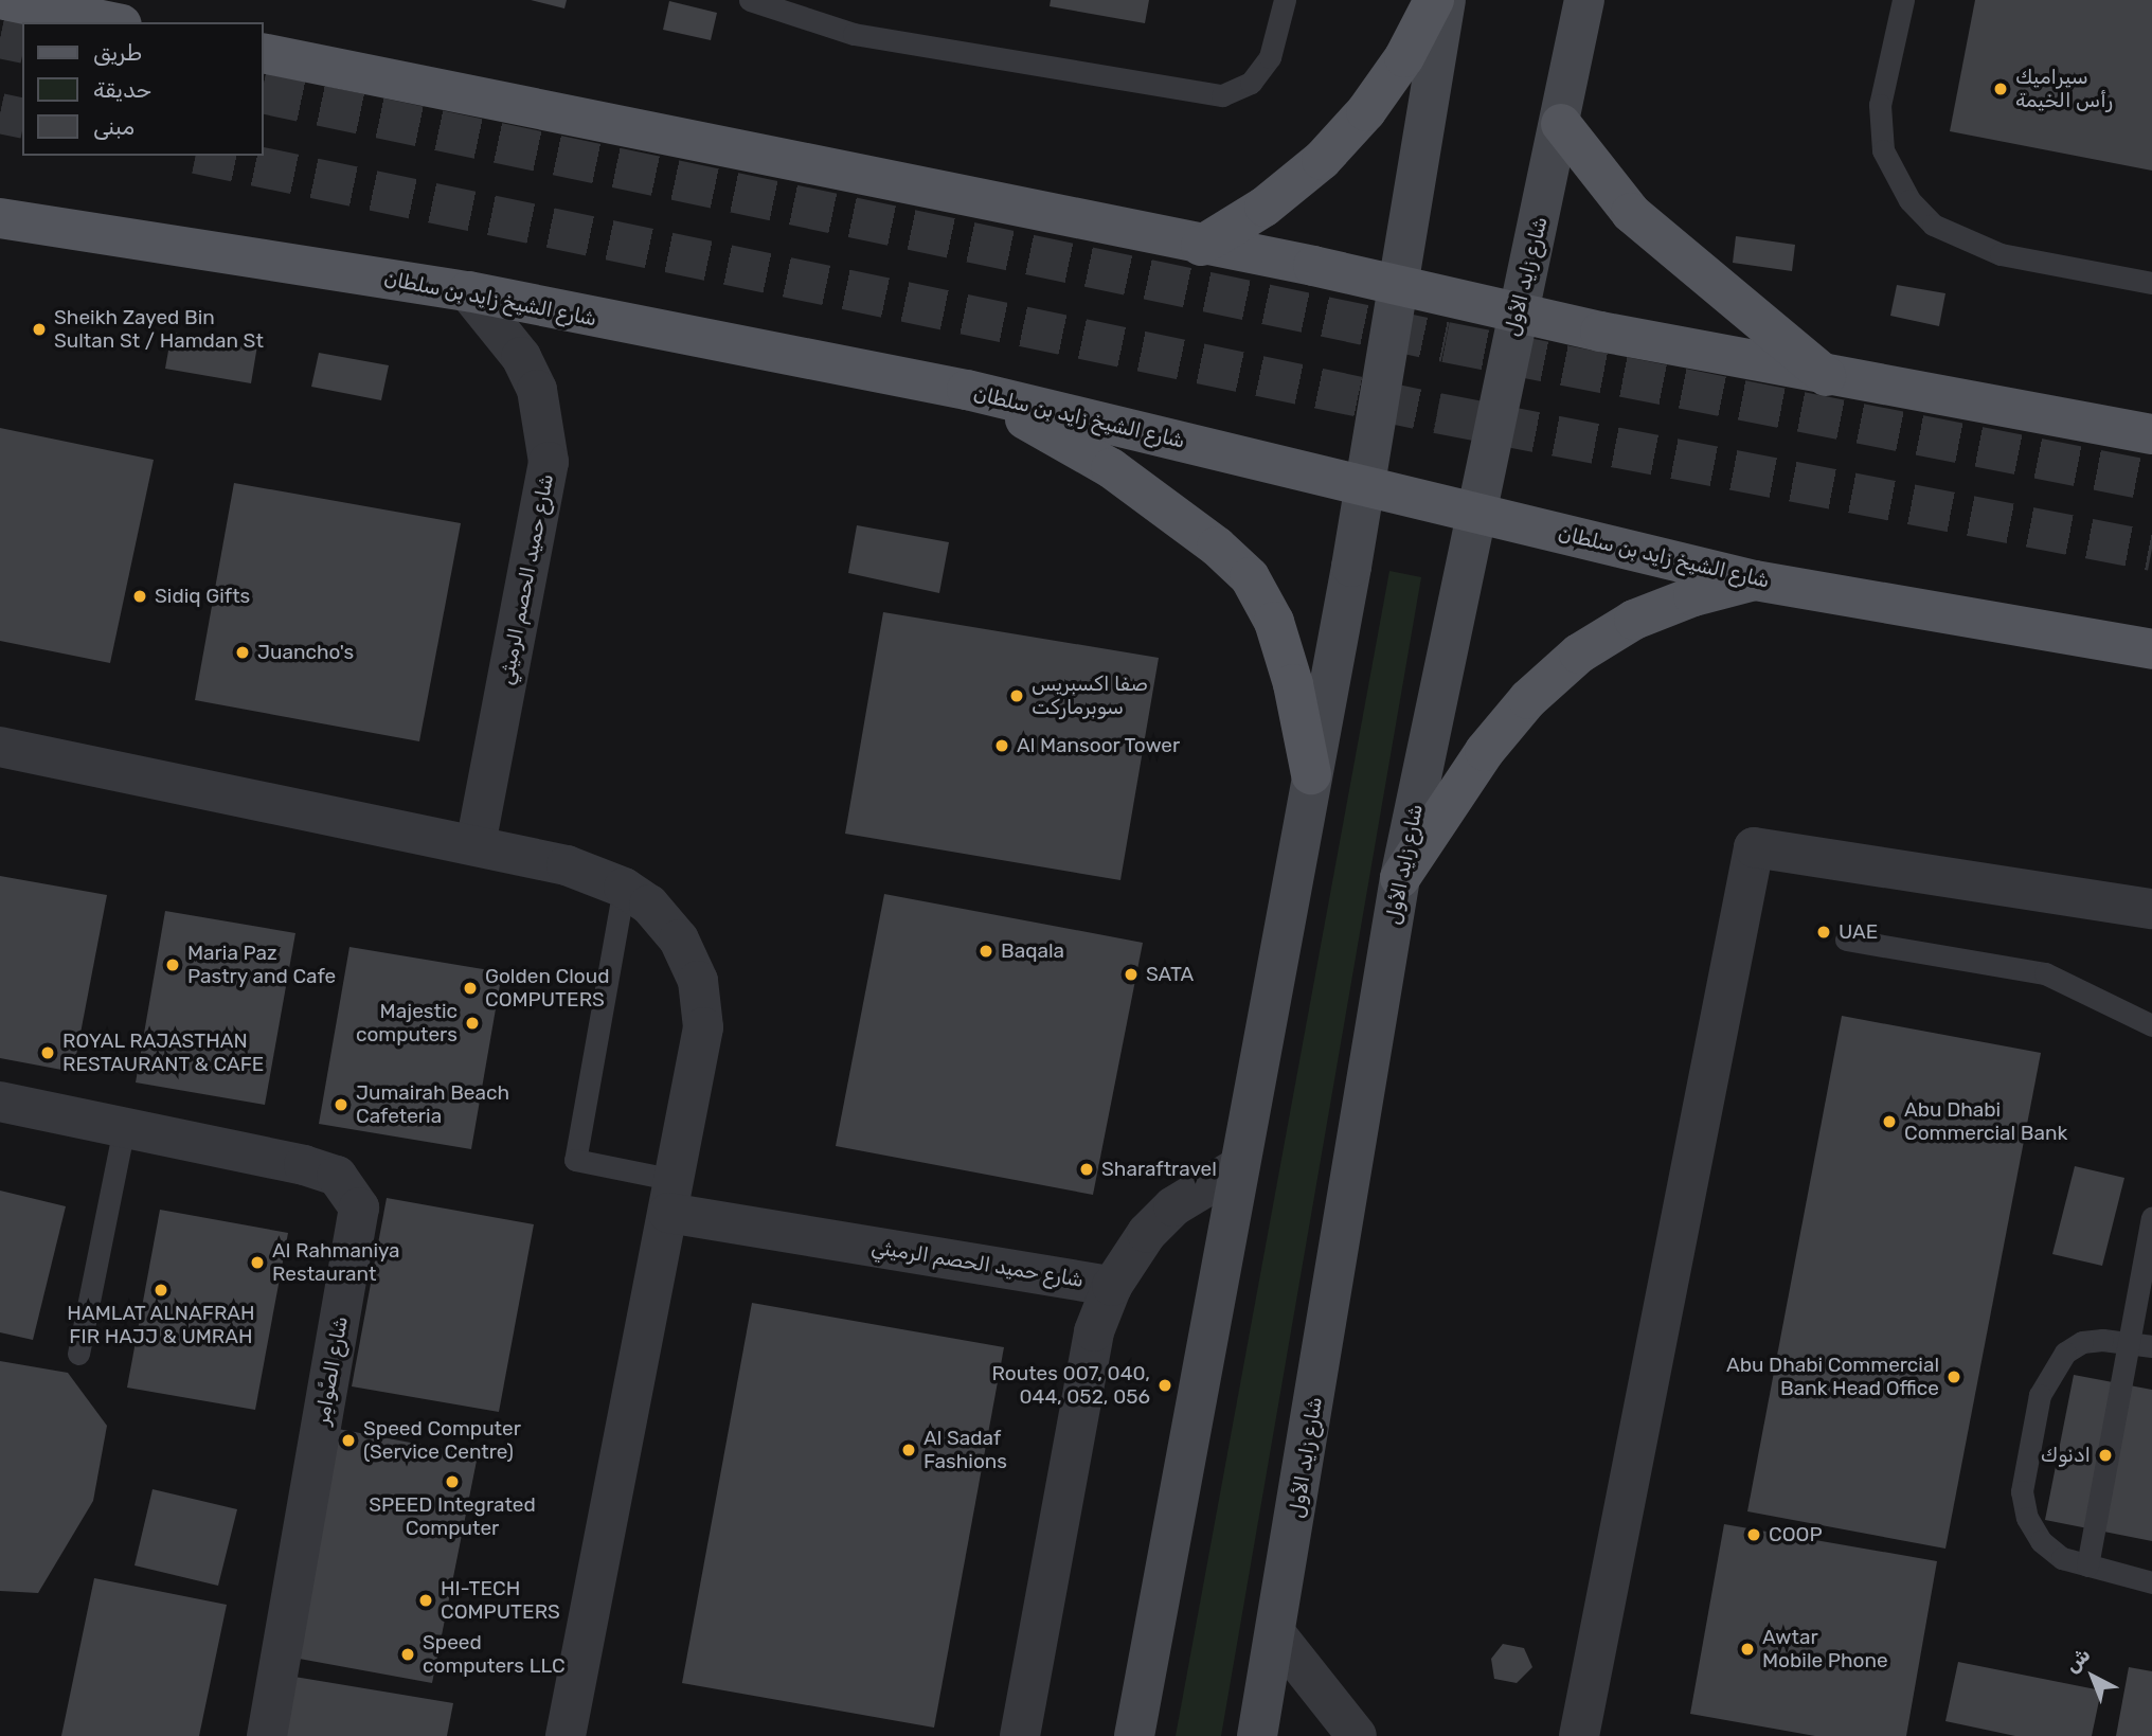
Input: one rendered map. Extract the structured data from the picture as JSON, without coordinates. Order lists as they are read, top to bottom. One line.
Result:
{"streets":{"main road":["شارع زايد الأول","شارع الشيخ زايد بن سلطان"],"street":["شارع حميد الحصم الرميثي","شارع الصَّوامِر"]},"crossings":[["شارع زايد الأول","شارع الشيخ زايد بن سلطان"],["شارع الشيخ زايد بن سلطان","شارع حميد الحصم الرميثي"]],"places":["سيراميك رأس الخيمة","Sheikh Zayed Bin Sultan St / Hamdan St","Sidiq Gifts","Juancho's","صفا اكسبريس سوبرماركت","Al Mansoor Tower","UAE","Baqala","Maria Paz Pastry and Cafe","SATA","Golden Cloud COMPUTERS","Majestic computers","ROYAL RAJASTHAN RESTAURANT & CAFE","Jumairah Beach Cafeteria","Abu Dhabi Commercial Bank","Sharaftravel","Al Rahmaniya Restaurant","HAMLAT ALNAFRAH FIR HAJJ & UMRAH","Abu Dhabi Commercial Bank Head Office","Routes 007, 040, 044, 052, 056","Speed Computer (Service Centre)","Al Sadaf Fashions","ادنوك","SPEED Integrated Computer","COOP","HI-TECH COMPUTERS","Awtar Mobile Phone","Speed computers LLC"],"legend":["طريق","حديقة","مبنى"],"north":"top left"}
